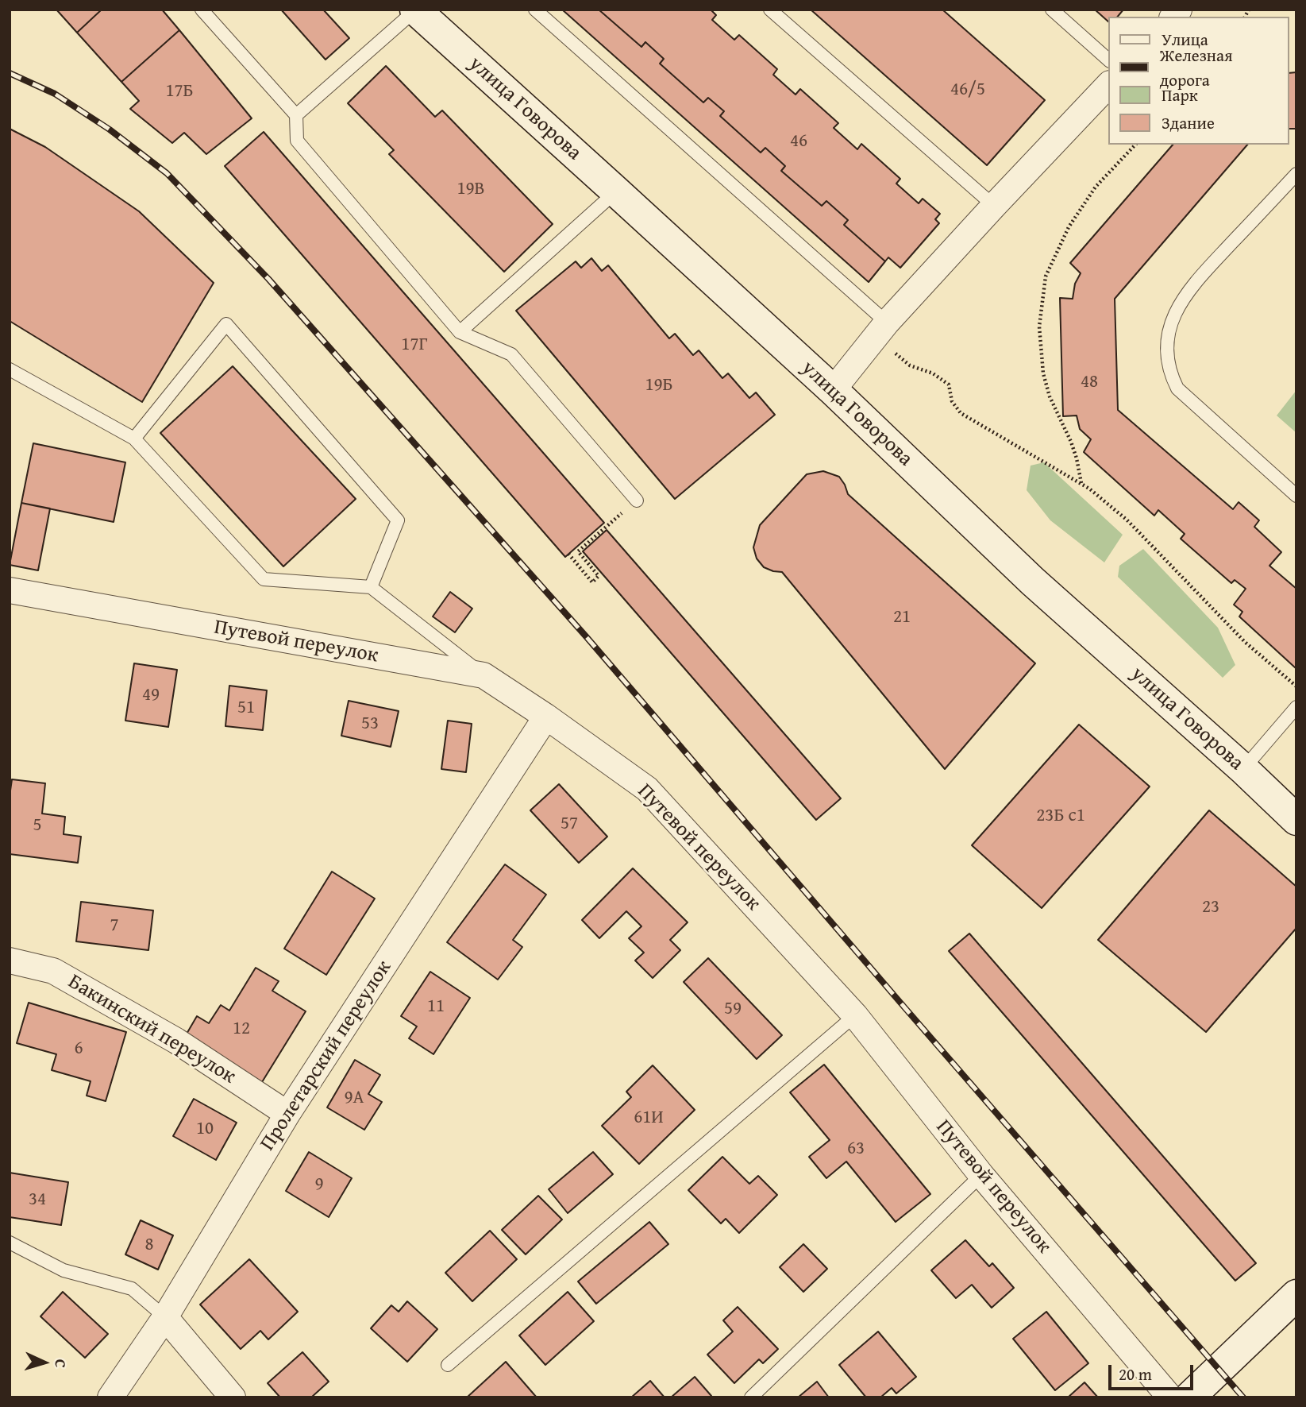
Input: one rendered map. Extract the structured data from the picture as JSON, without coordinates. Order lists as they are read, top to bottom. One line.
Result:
{"streets":{"street":["улица Говорова","Путевой переулок","Бакинский переулок","Пролетарский переулок"]},"crossings":[["Путевой переулок","Пролетарский переулок"],["Бакинский переулок","Пролетарский переулок"]],"house_numbers":["46/5","17Б","46","19В","17Г","48","19Б","21","49","51","53","23Б с1","57","5","23","7","11","59","12","6","9А","61И","10","63","9","34","8"],"legend":["Улица","Железная дорога","Парк","Здание"],"scale_bar":"20 m","north":"right"}
